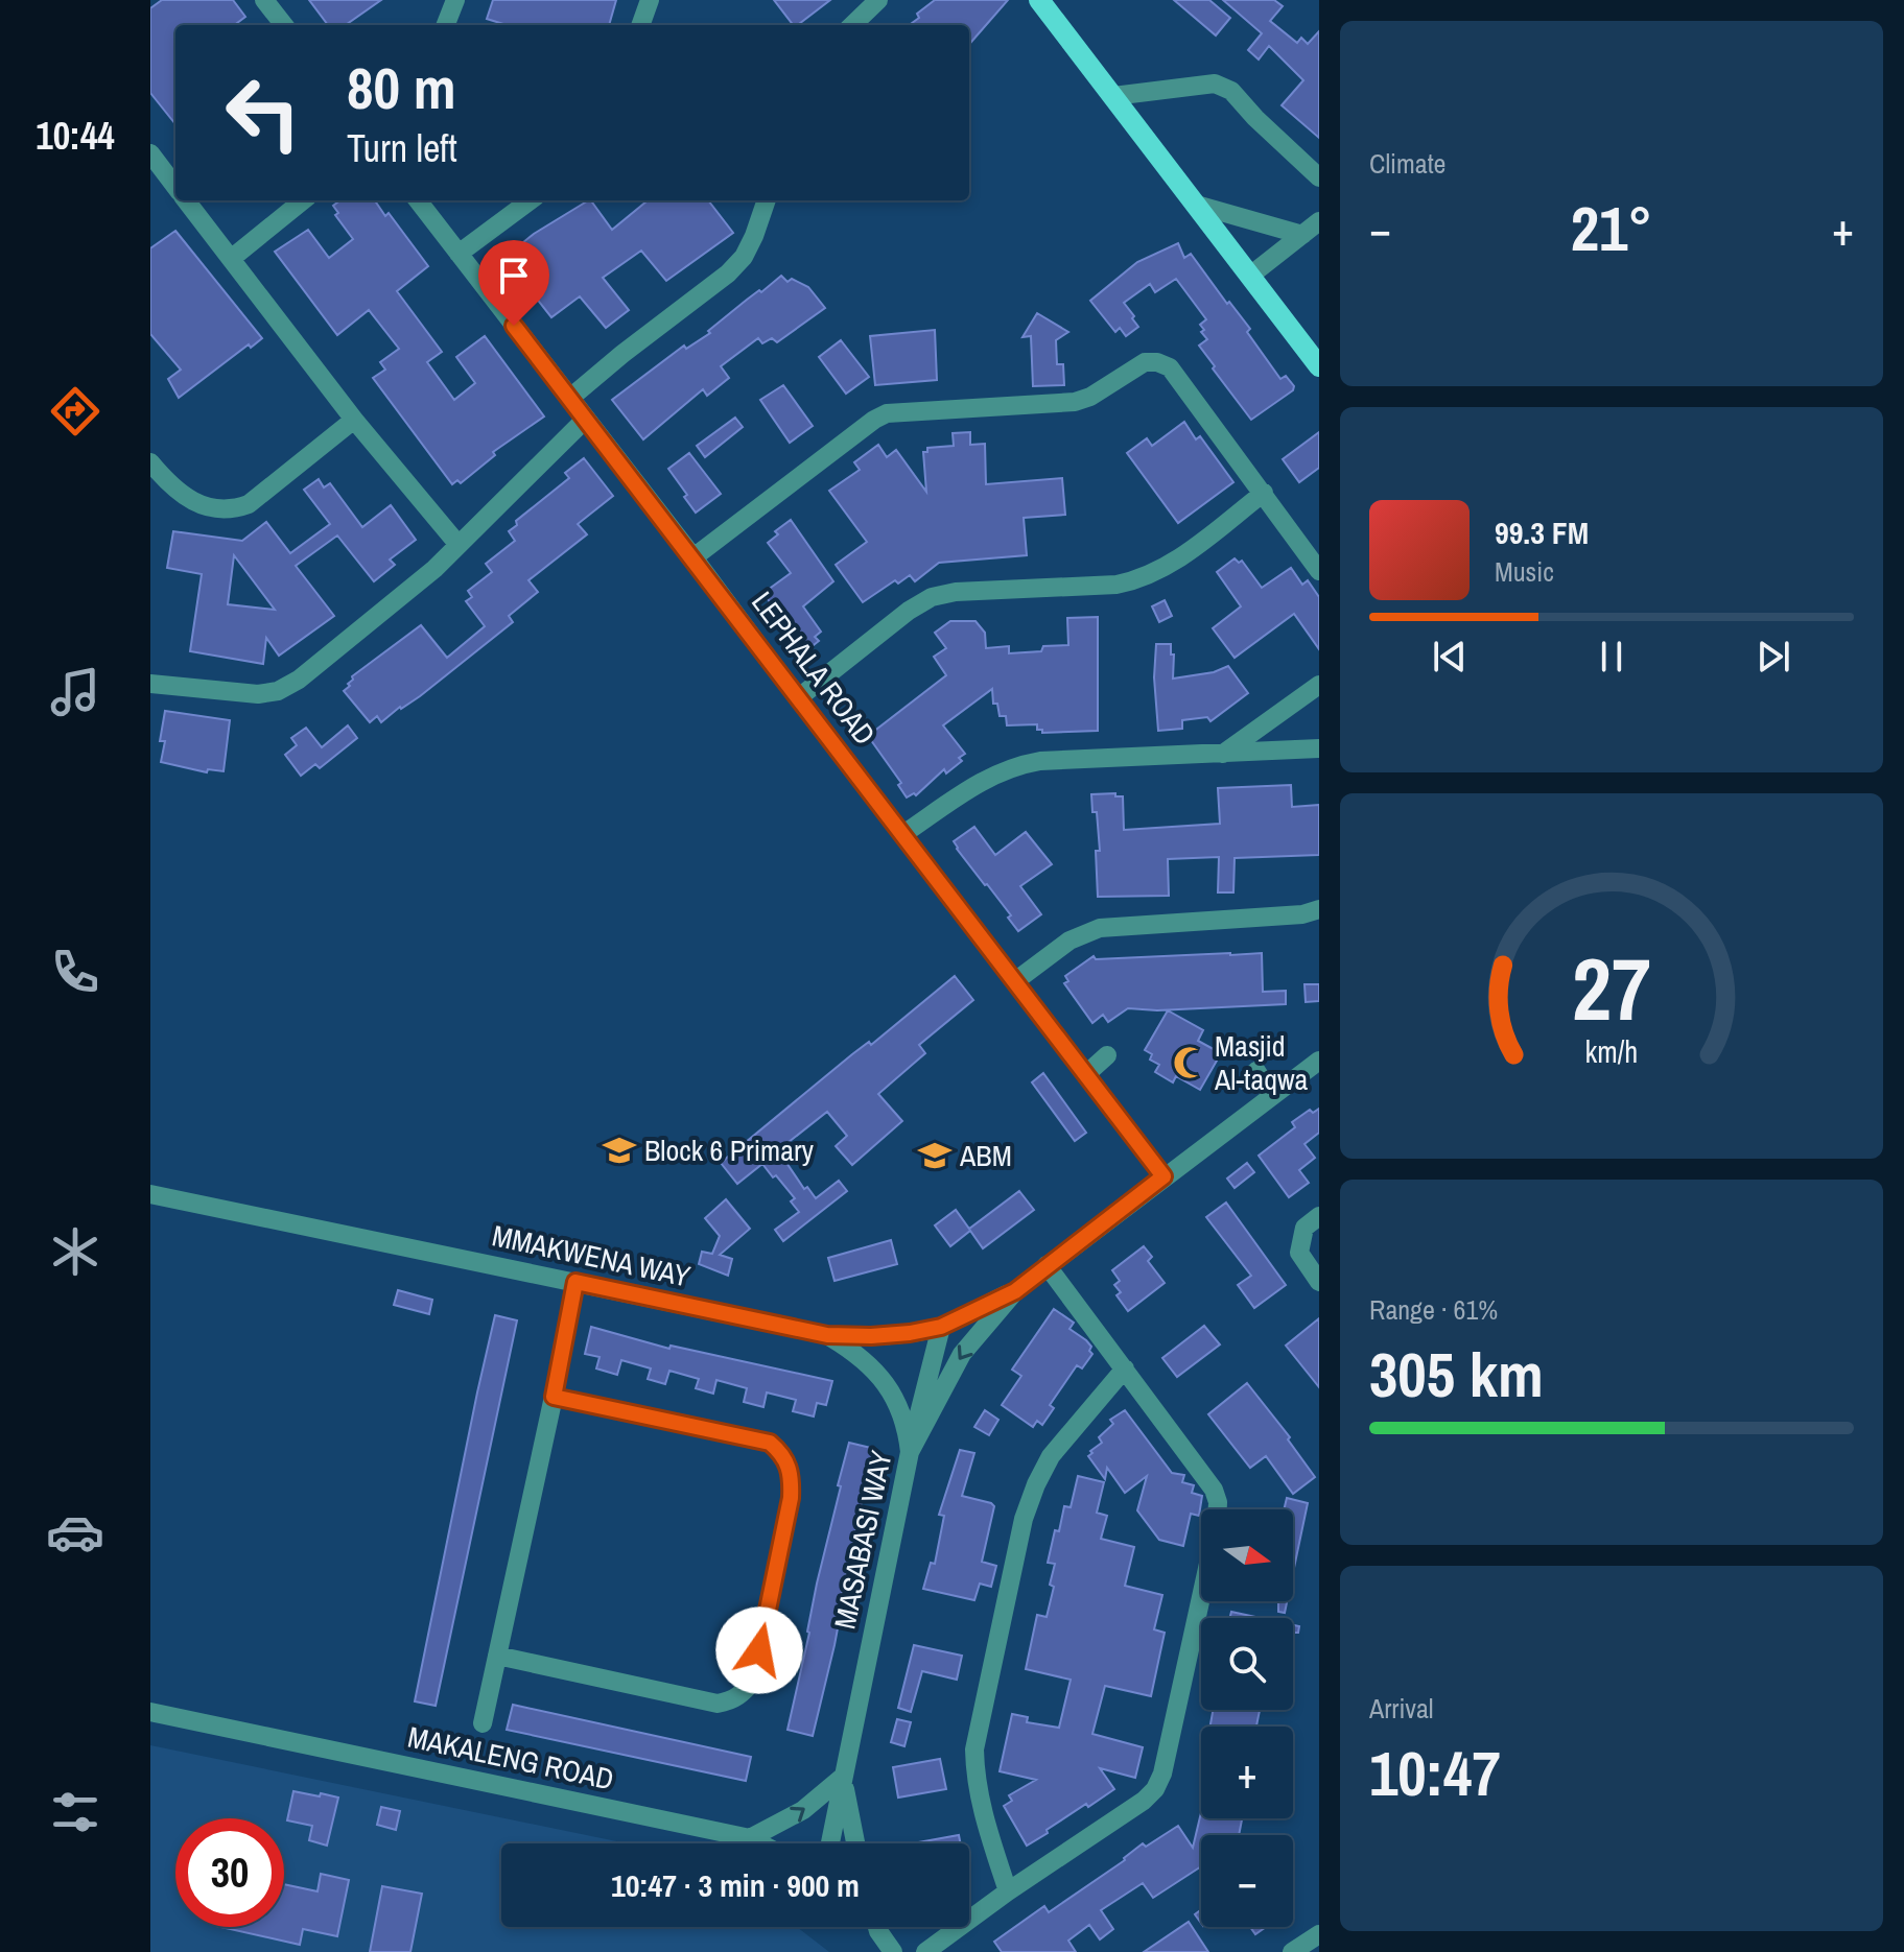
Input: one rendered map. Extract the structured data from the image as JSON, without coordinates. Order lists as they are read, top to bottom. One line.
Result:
{"streets":{"street":["LEPHALA ROAD","MMAKWENA WAY","MASABASI WAY","MAKALENG ROAD"]},"crossings":[["LEPHALA ROAD","MASABASI WAY"],["MMAKWENA WAY","MASABASI WAY"]],"places":{"mosque":["Masjid Al-taqwa"],"school or university":["Block 6 Primary","ABM"]},"north":"right","page":{"tabs":"10:44","tile":["Climate",["Range · 61%","305 km"],["Arrival","10:47"]],"turn":["80 m","Turn left"],"heat":["−","21°","+"],"song":["99.3 FM","Music"],"map_buttons":["+","−"],"limit":"30","trip":"10:47 · 3 min · 900 m","gauge":["27","km/h"]}}
